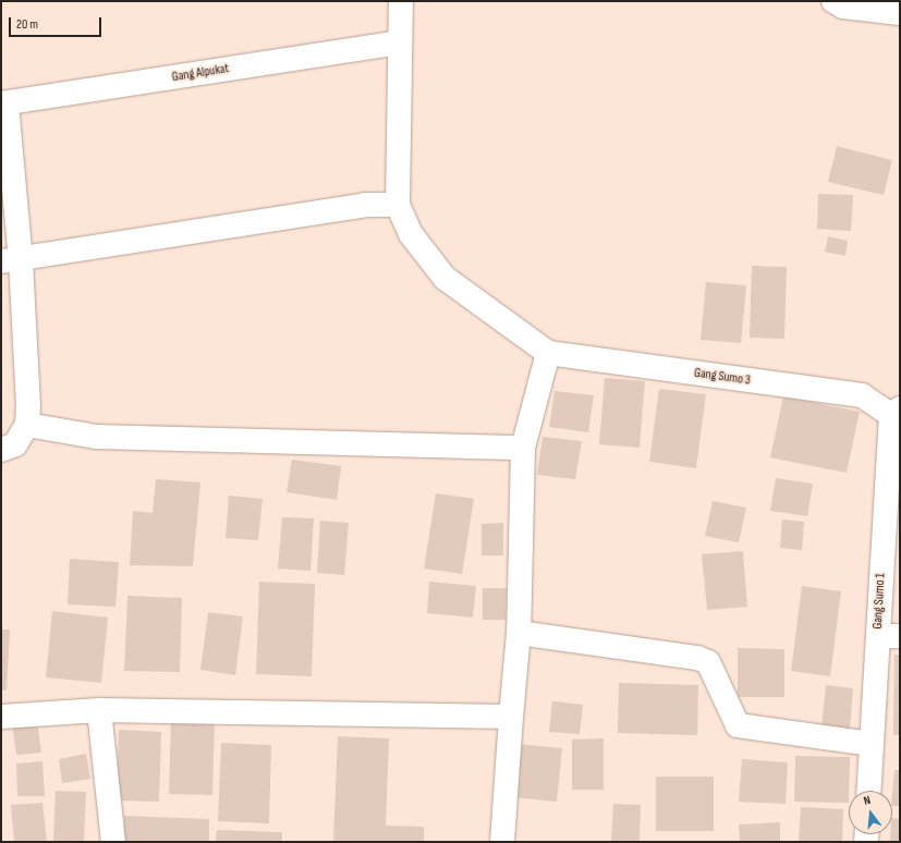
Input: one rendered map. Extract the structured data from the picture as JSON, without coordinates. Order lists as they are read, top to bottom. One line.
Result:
{"streets":{"street":["Gang Alpukat","Gang Sumo 3","Gang Sumo 1"]},"crossings":[["Gang Sumo 3","Gang Sumo 1"]],"scale_bar":"20 m","north":"top"}
